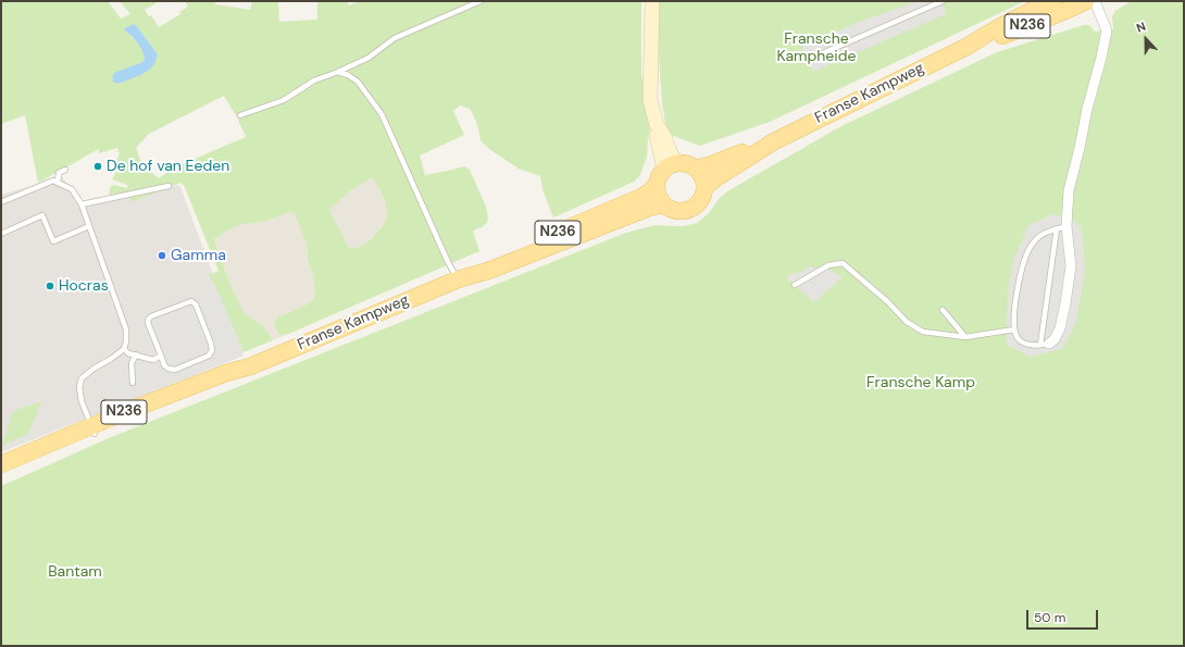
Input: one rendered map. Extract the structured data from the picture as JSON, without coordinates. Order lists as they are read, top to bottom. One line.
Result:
{"streets":{"main road":["N236","Franse Kampweg"]},"crossings":[["N236","Franse Kampweg"]],"parks":["Fransche Kampheide","Fransche Kamp","Bantam"],"places":["De hof van Eeden","Gamma","Hocras"],"scale_bar":"50 m","north":"top"}
